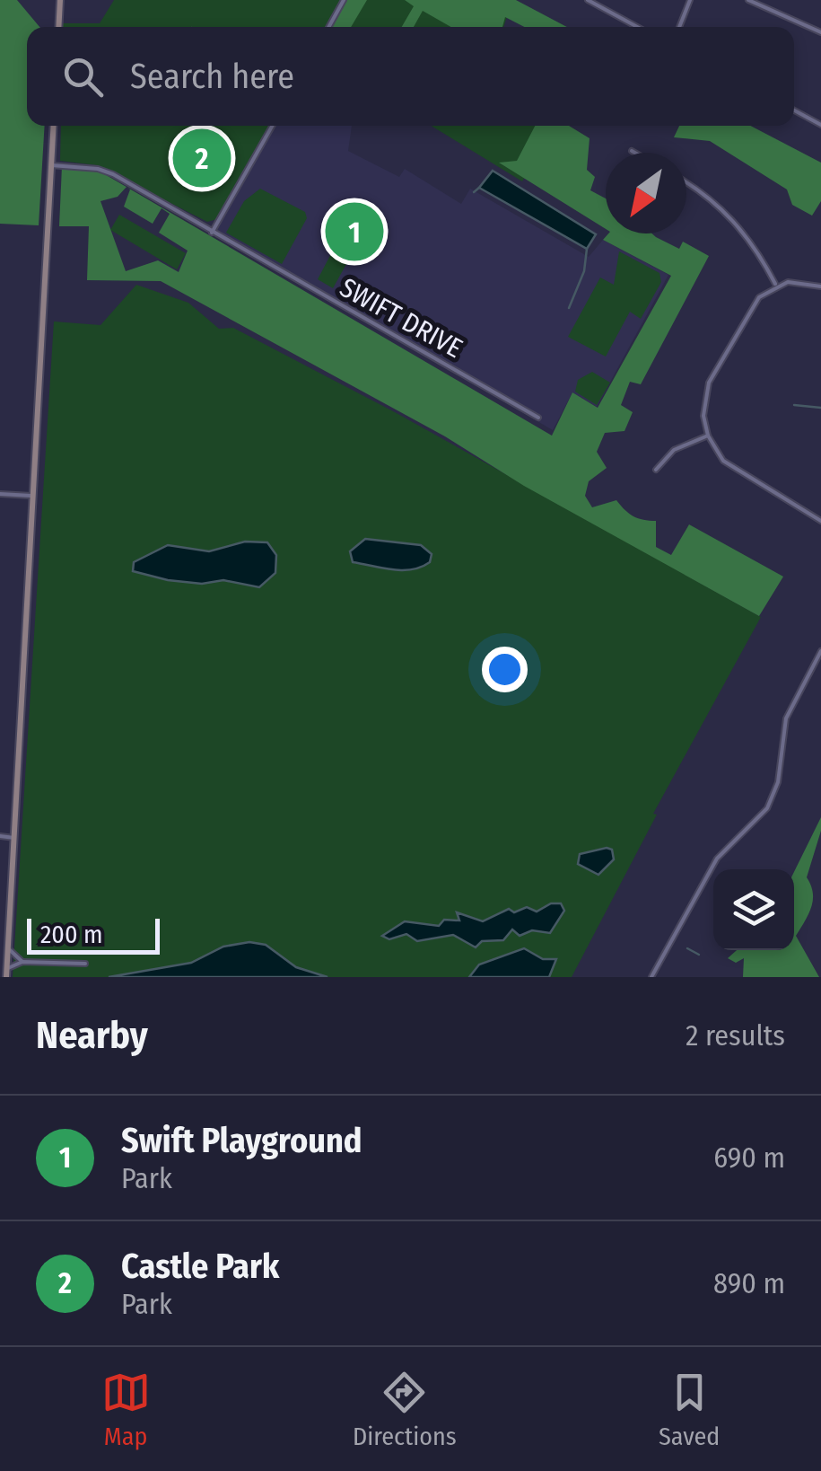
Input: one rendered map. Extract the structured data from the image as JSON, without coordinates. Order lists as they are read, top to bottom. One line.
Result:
{"streets":{"street":["SWIFT DRIVE"]},"scale_bar":"200 m","north":"bottom left","page":{"search":"Search here","pins":["2","1"],"scale":"200 m","heading":["Nearby","2 results"],"list":[{"mark":"1","name":"Swift Playground","note":"Park","value":"690 m"},{"mark":"2","name":"Castle Park","note":"Park","value":"890 m"}],"nav":["Map","Directions","Saved"]}}
